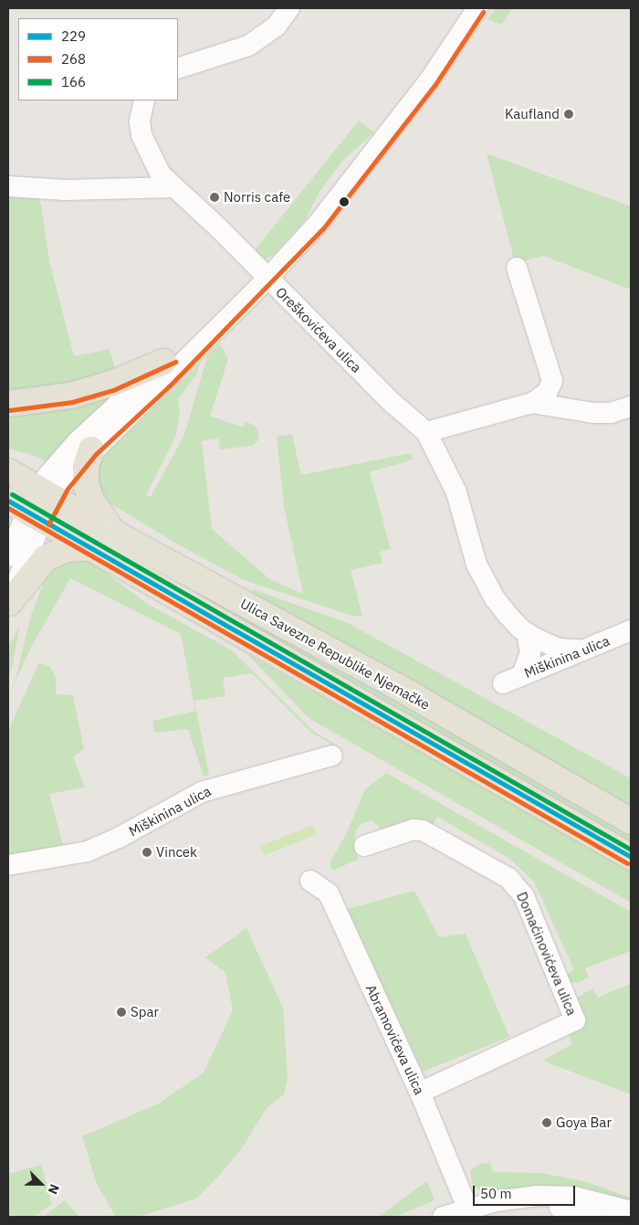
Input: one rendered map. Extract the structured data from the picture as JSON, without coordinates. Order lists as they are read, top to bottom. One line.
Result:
{"streets":{"main road":["Ulica Savezne Republike Njemačke"],"street":["Oreškovićeva ulica","Miškinina ulica","Domaćinovićeva ulica","Abramovićeva ulica"]},"crossings":[["Oreškovićeva ulica","Miškinina ulica"],["Domaćinovićeva ulica","Abramovićeva ulica"]],"places":["Kaufland","Norris cafe","Vincek","Spar","Goya Bar"],"lines":["transit line 268","transit line 166","transit line 229"],"legend":["229","268","166"],"scale_bar":"50 m","north":"bottom right"}
